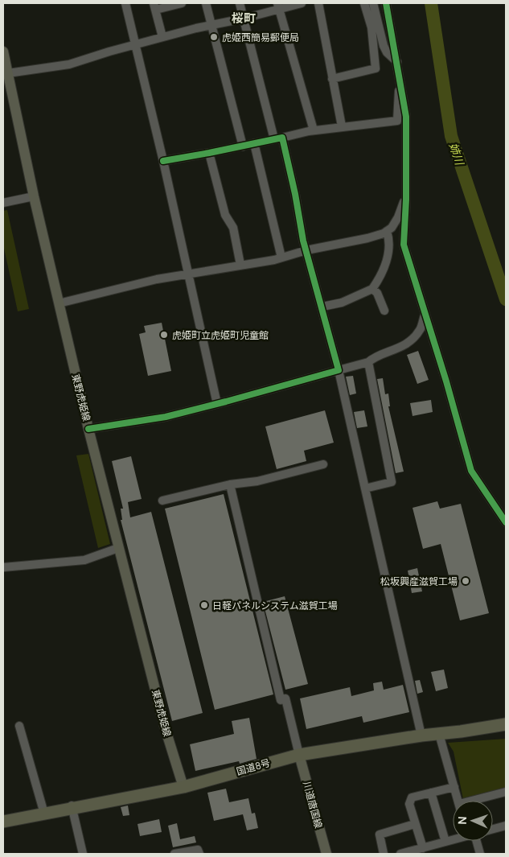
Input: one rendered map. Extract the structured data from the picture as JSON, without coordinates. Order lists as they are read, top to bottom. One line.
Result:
{"streets":{"highway":["国道8号"],"main road":["東野虎姫線","川道唐国線"]},"crossings":[["東野虎姫線","国道8号"],["国道8号","川道唐国線"]],"districts":["桜町"],"water":["姉川"],"places":["虎姫西簡易郵便局","虎姫町立虎姫町児童館","松坂興産滋賀工場","日軽パネルシステム滋賀工場"],"north":"left"}
